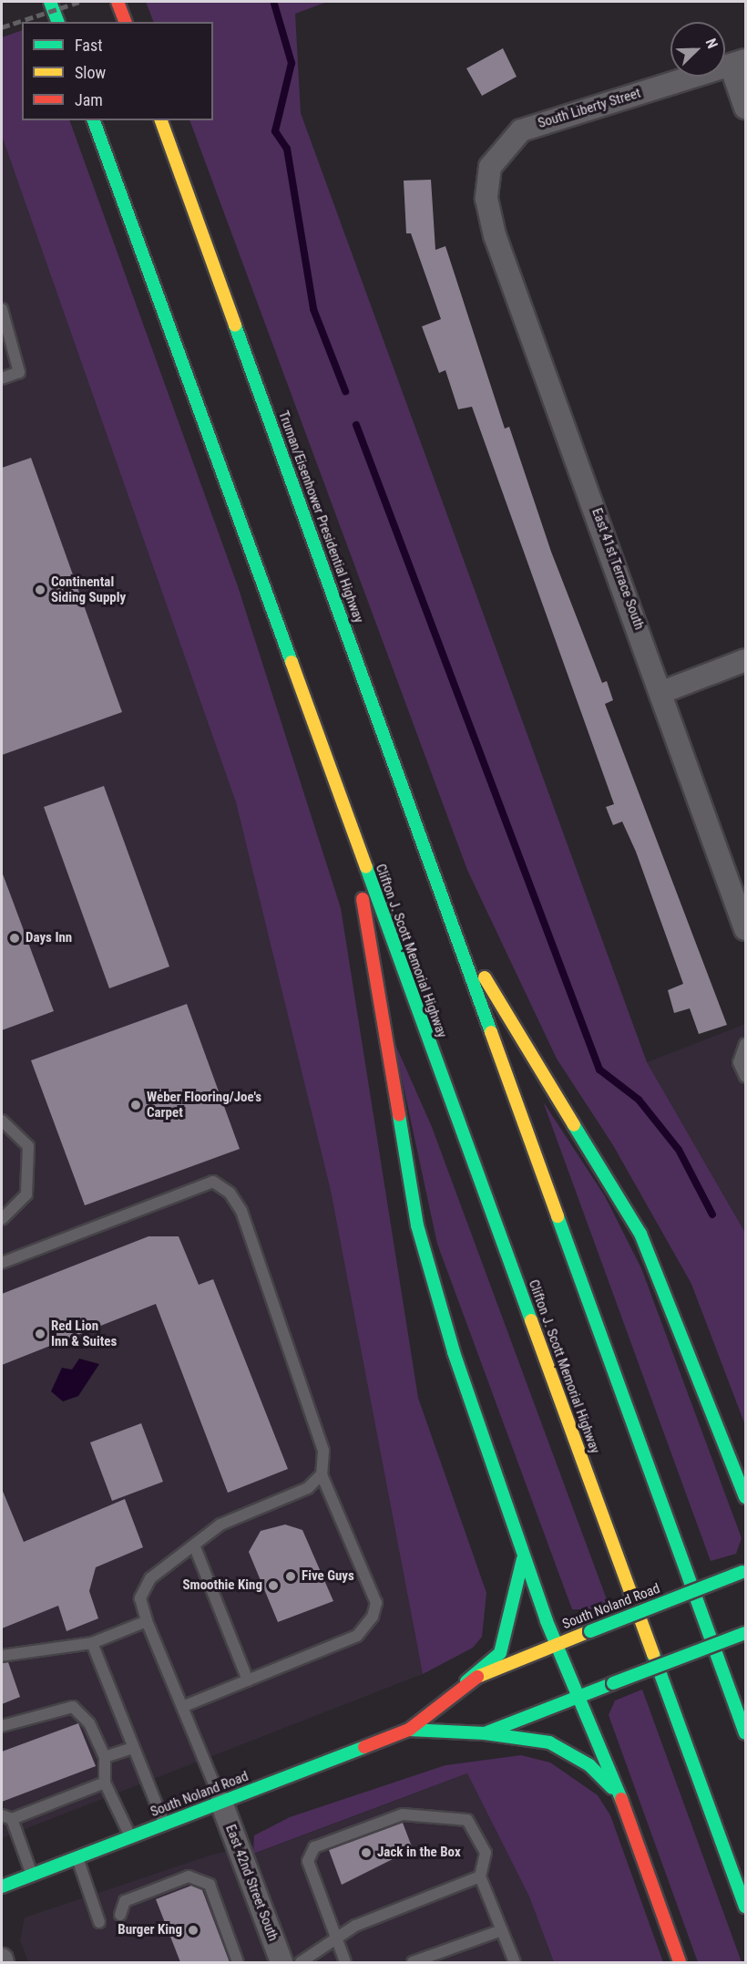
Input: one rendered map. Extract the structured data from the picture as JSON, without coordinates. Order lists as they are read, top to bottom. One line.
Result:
{"streets":{"main road":["Truman/Eisenhower Presidential Highway","Clifton J. Scott Memorial Highway","South Noland Road"],"street":["South Liberty Street","East 41st Terrace South","East 42nd Street South"]},"crossings":[["South Liberty Street","East 41st Terrace South"],["South Noland Road","East 42nd Street South"]],"places":["Continental Siding Supply","Days Inn","Weber Flooring/Joe's Carpet","Red Lion Inn & Suites","Five Guys","Smoothie King","Jack in the Box","Burger King"],"legend":["Fast","Slow","Jam"],"north":"top right"}
